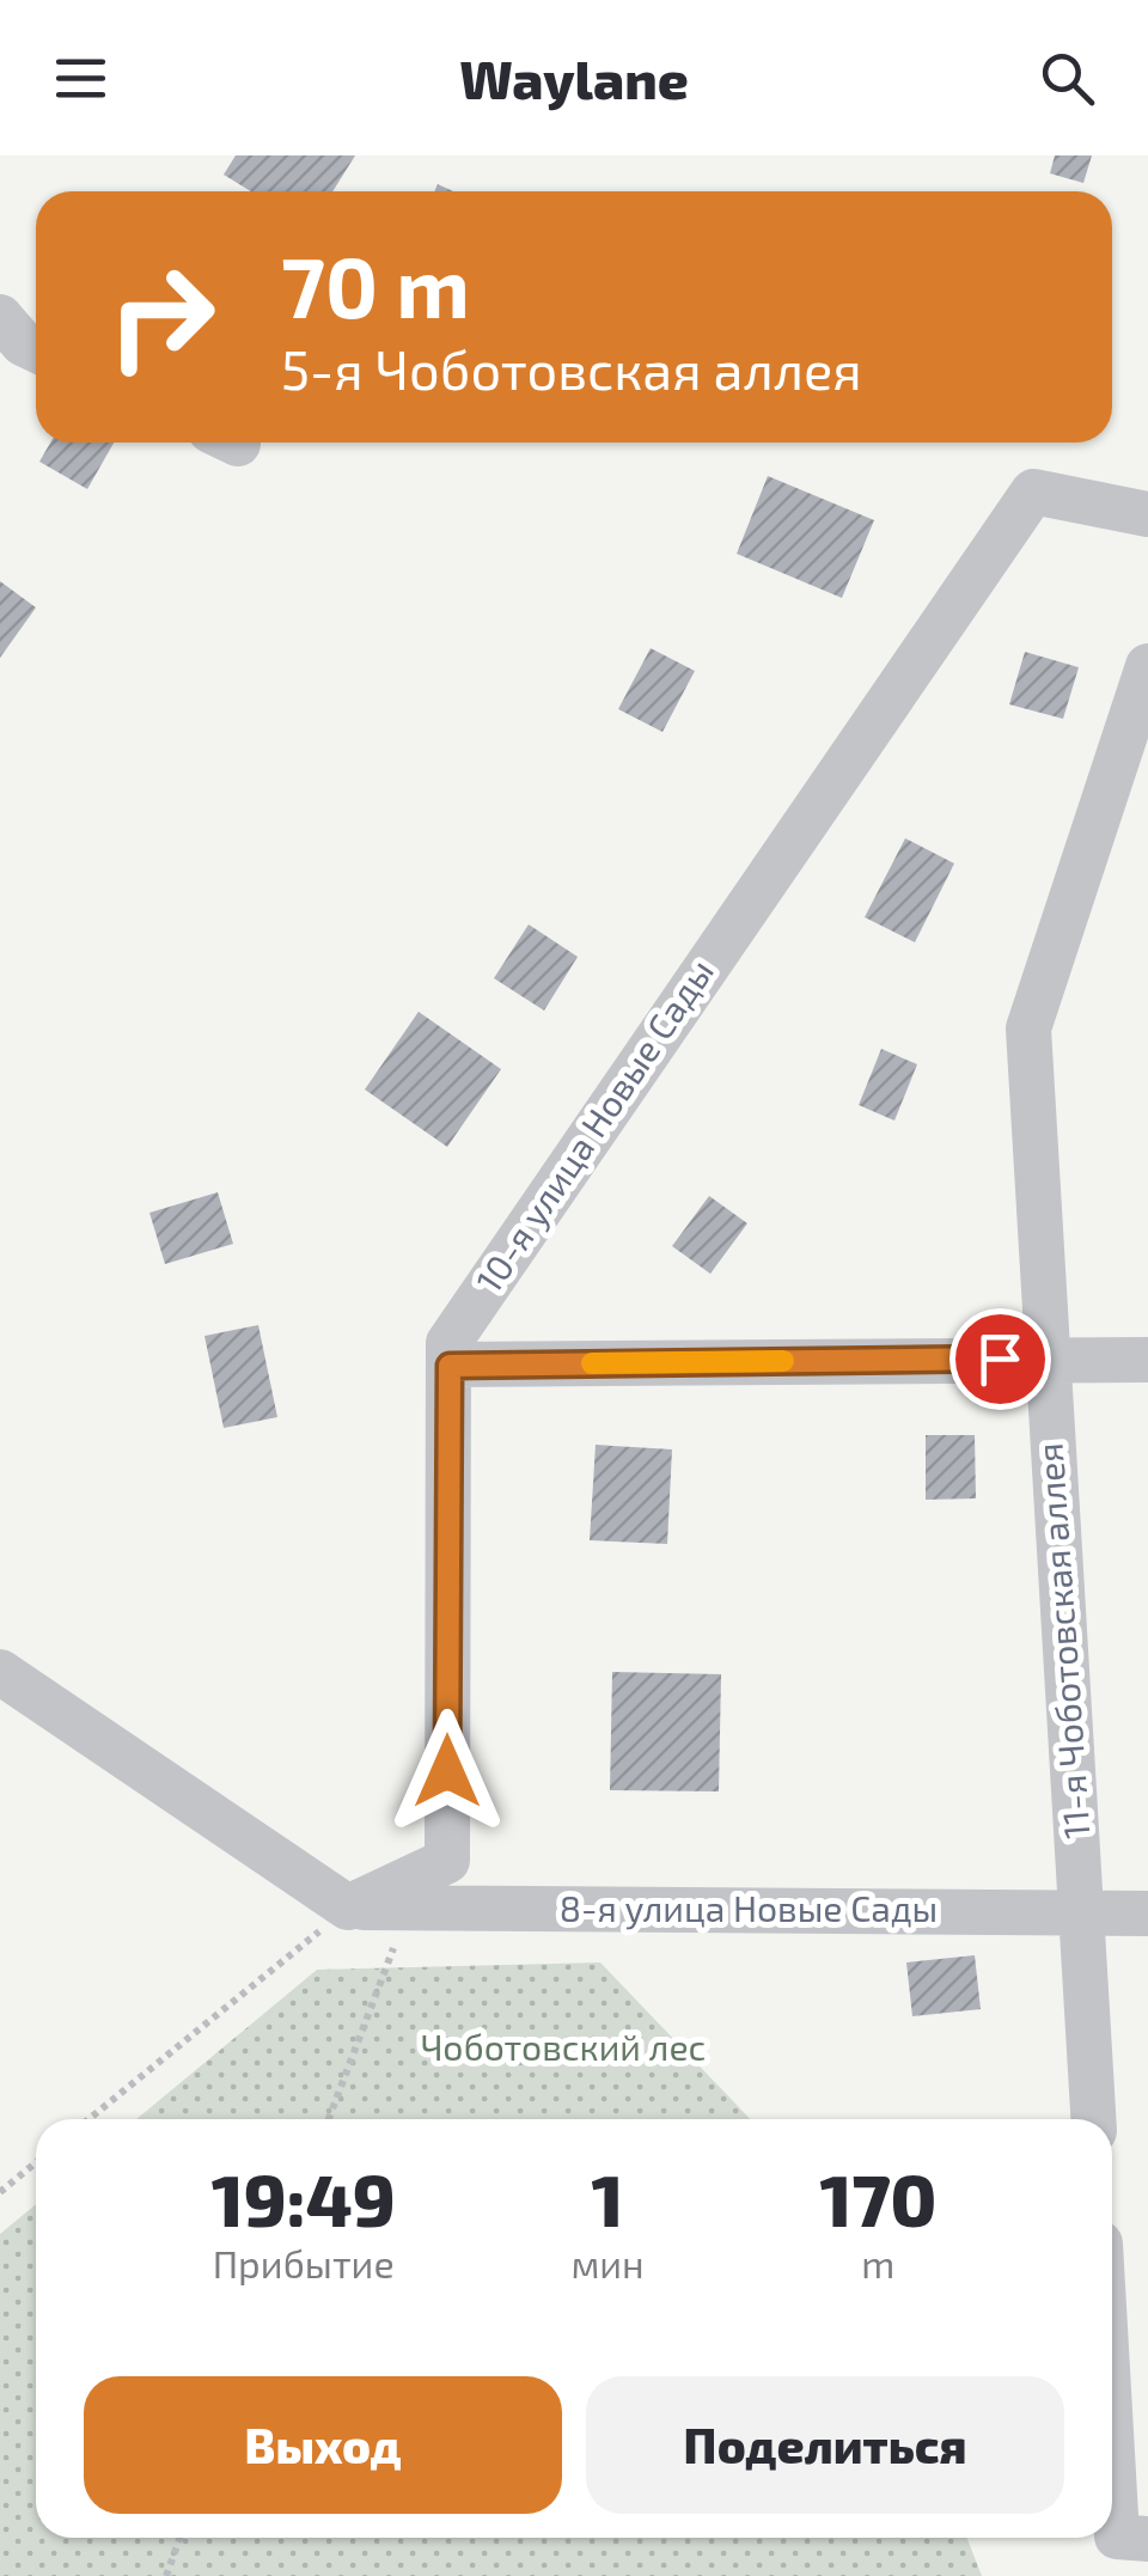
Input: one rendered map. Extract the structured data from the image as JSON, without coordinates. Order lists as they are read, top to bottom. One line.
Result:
{"streets":{"street":["10-я улица Новые Сады","11-я Чоботовская аллея","8-я улица Новые Сады"]},"crossings":[["10-я улица Новые Сады","8-я улица Новые Сады"],["11-я Чоботовская аллея","8-я улица Новые Сады"]],"parks":["Чоботовский лес"],"page":{"header":"Waylane","turn":["70 m","5-я Чоботовская аллея"],"eta":["19:49","Прибытие","1","мин","170","m"],"buttons":["Выход","Поделиться"]}}
